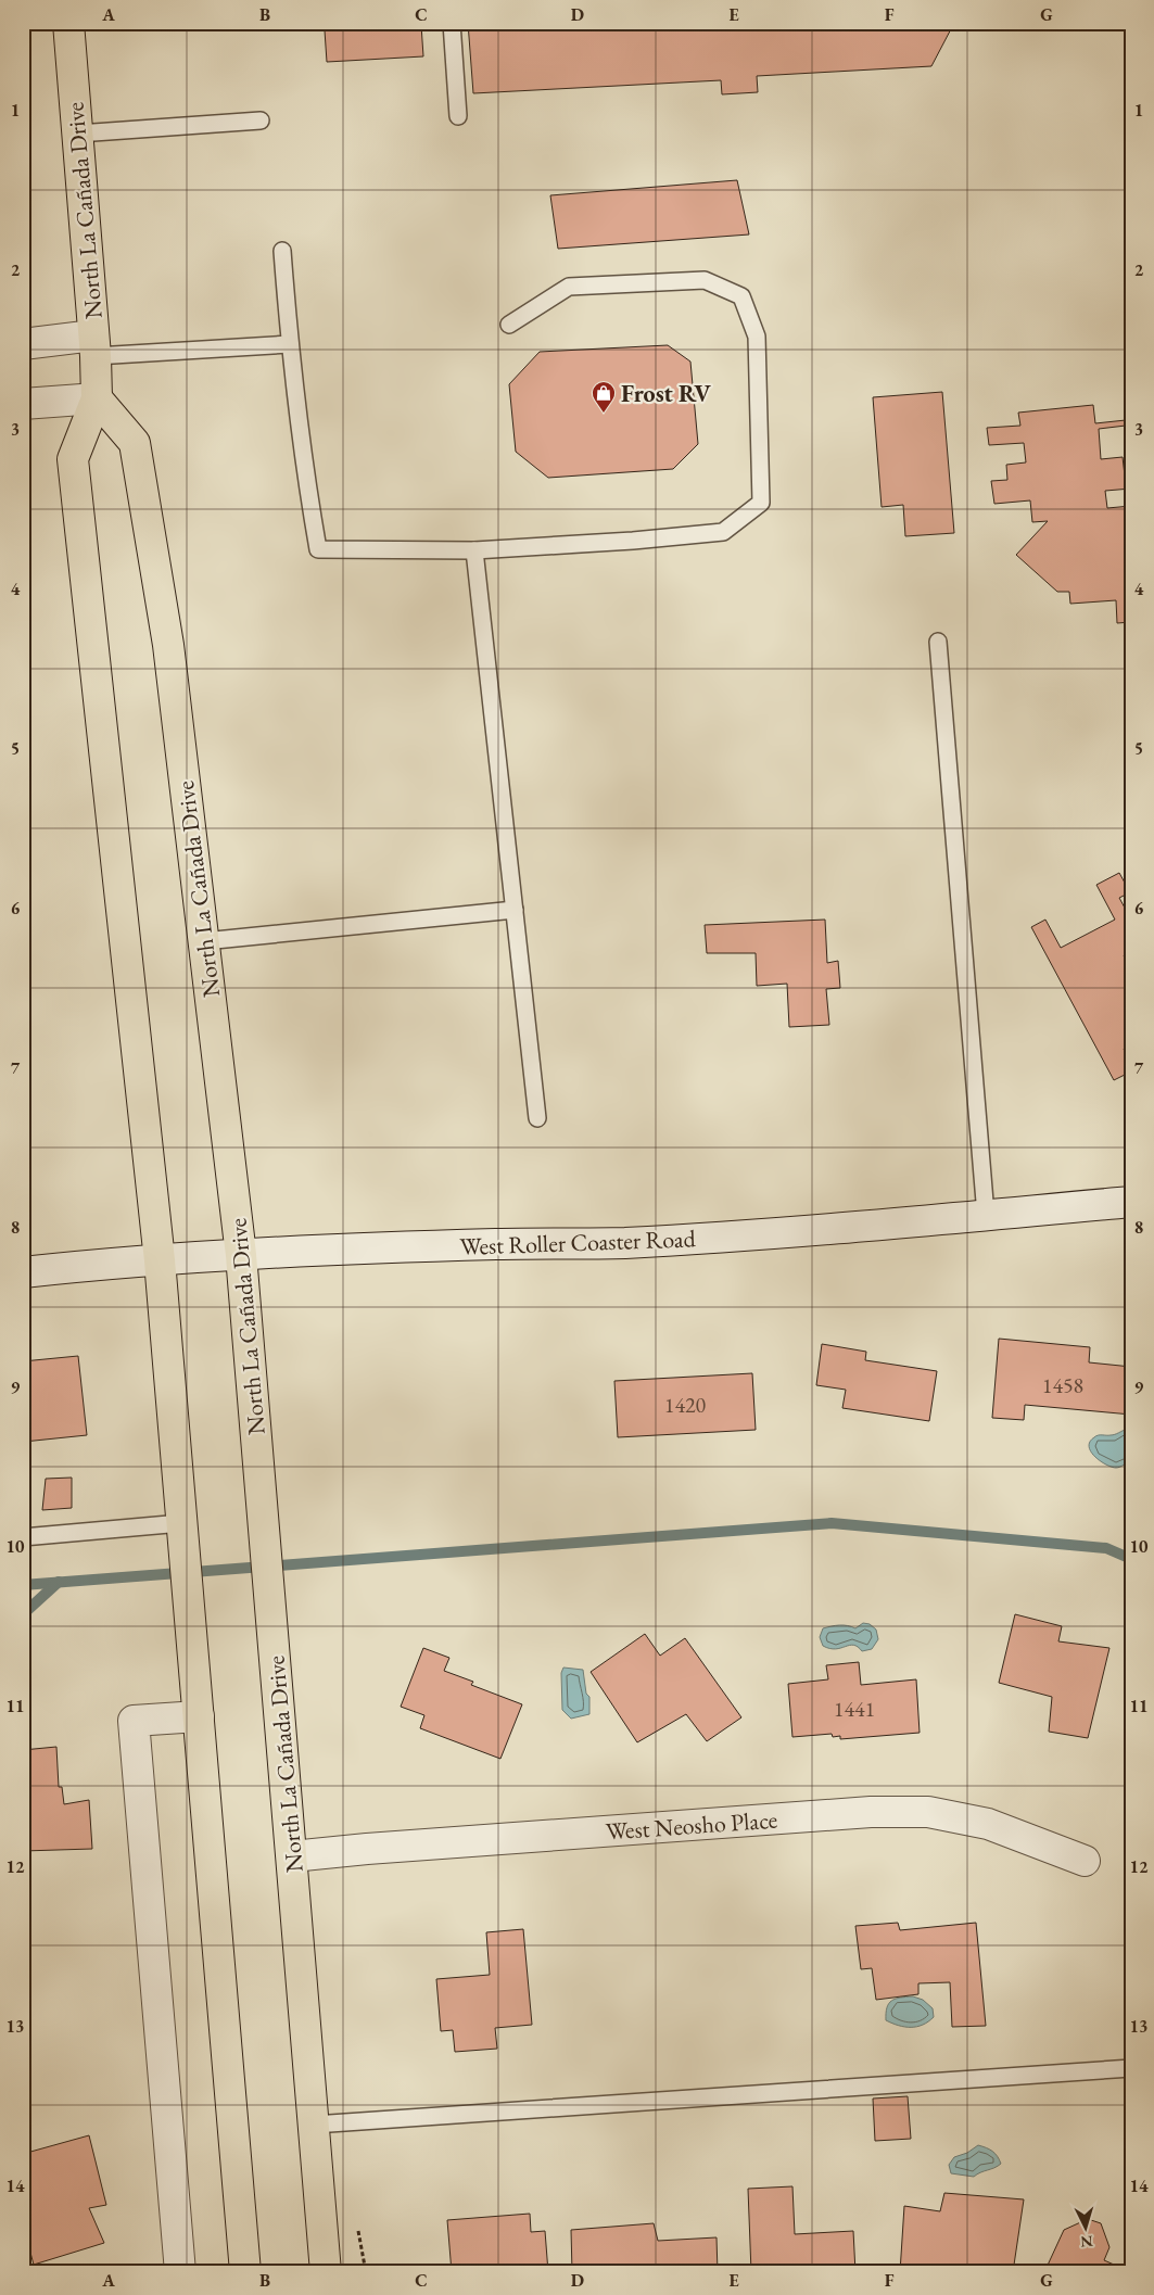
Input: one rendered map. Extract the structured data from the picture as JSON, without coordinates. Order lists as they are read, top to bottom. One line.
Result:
{"streets":{"main road":["North La Cañada Drive"],"street":["West Roller Coaster Road","West Neosho Place"]},"crossings":[["North La Cañada Drive","West Roller Coaster Road"],["North La Cañada Drive","West Neosho Place"]],"places":{"shop":["Frost RV"]},"house_numbers":["1458","1420","1441"],"north":"bottom","grid":{"columns":["A","B","C","D","E","F","G"],"rows":["1","2","3","4","5","6","7","8","9","10","11","12","13","14"]}}
